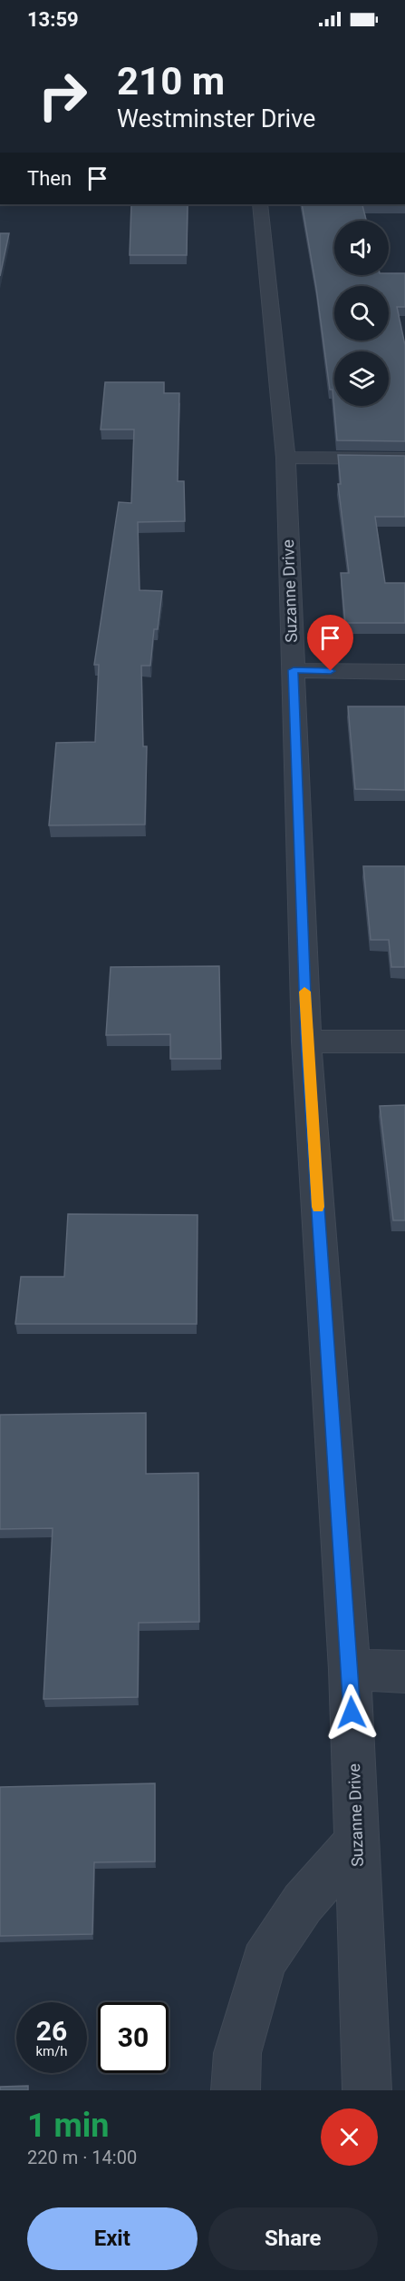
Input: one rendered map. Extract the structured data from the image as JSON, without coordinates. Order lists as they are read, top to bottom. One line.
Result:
{"streets":{"street":["Suzanne Drive"]},"page":{"status":"13:59","turn":["210 m","Westminster Drive"],"then":"Then","speed":"26 km/h","limit":"30","heading":["1 min","220 m · 14:00"],"buttons":["Exit","Share"]}}
